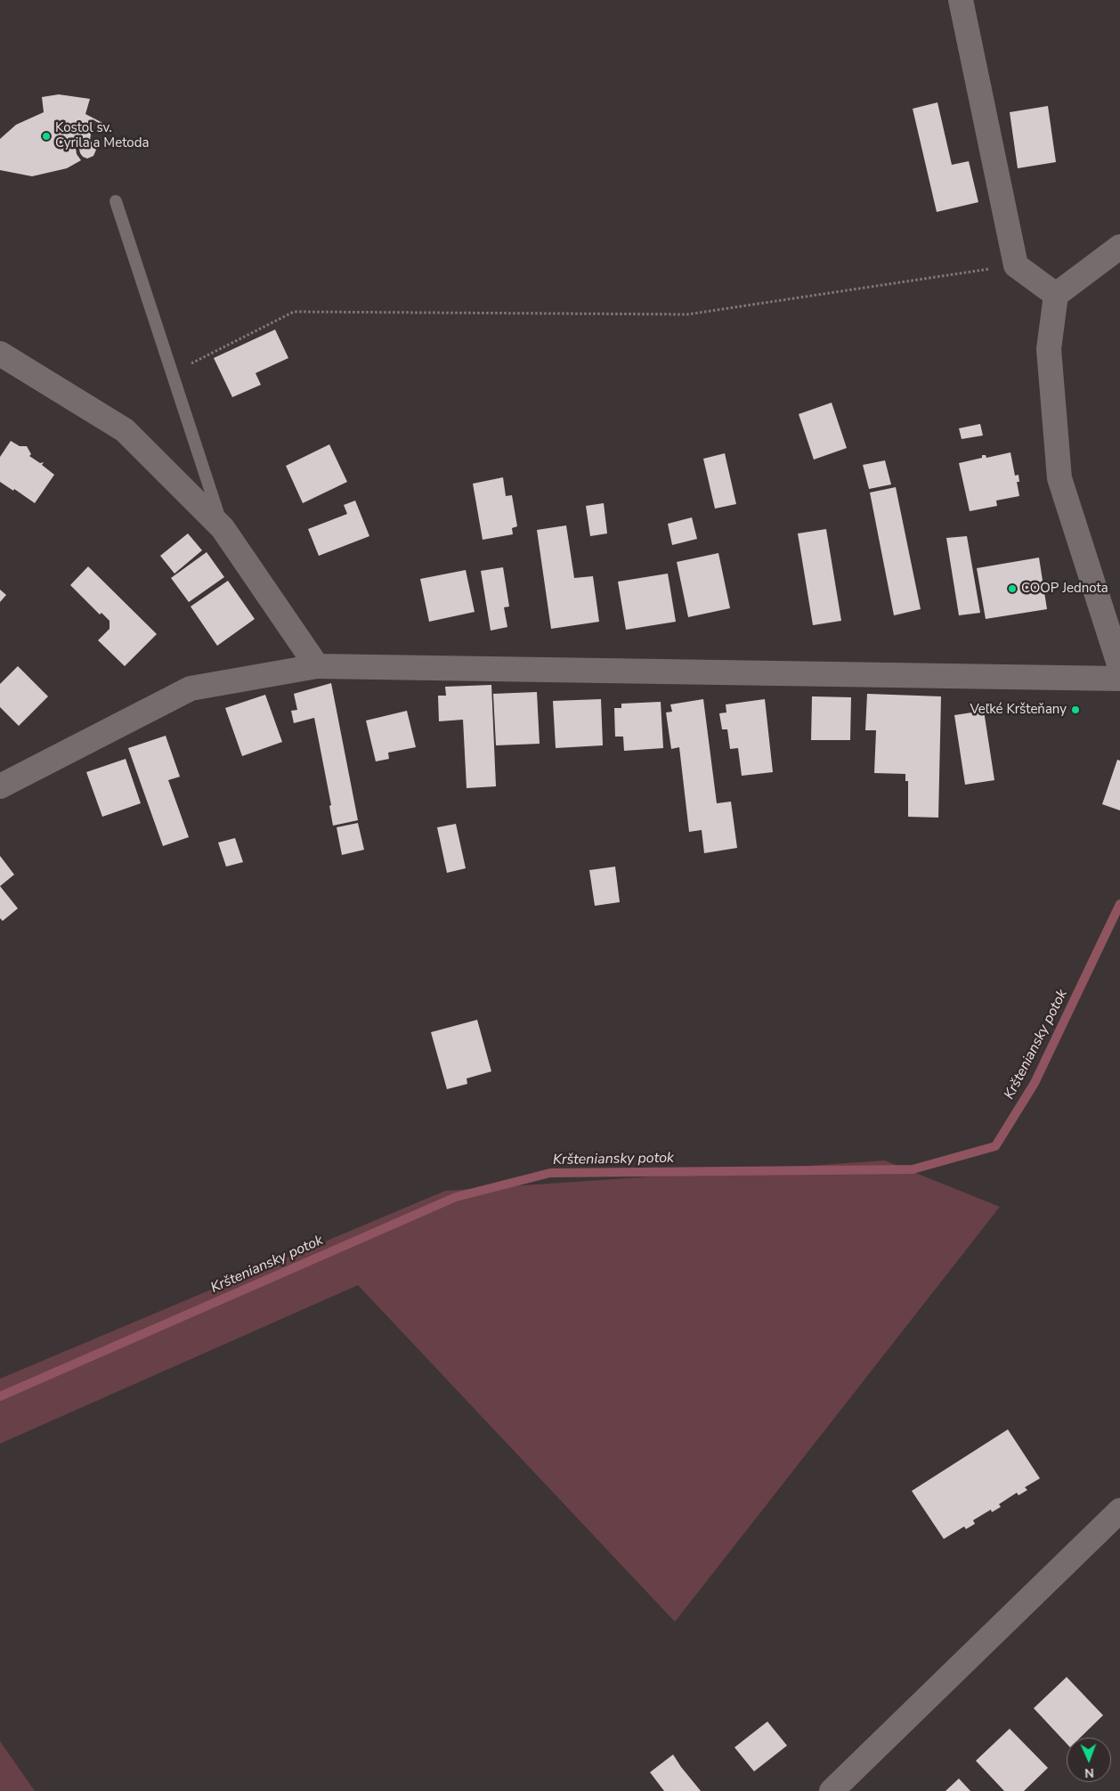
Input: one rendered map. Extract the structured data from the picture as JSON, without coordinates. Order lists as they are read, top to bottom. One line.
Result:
{"water":["Kršteniansky potok"],"places":["Kostol sv. Cyrila a Metoda","COOP Jednota","Veľké Kršteňany"],"north":"bottom"}
